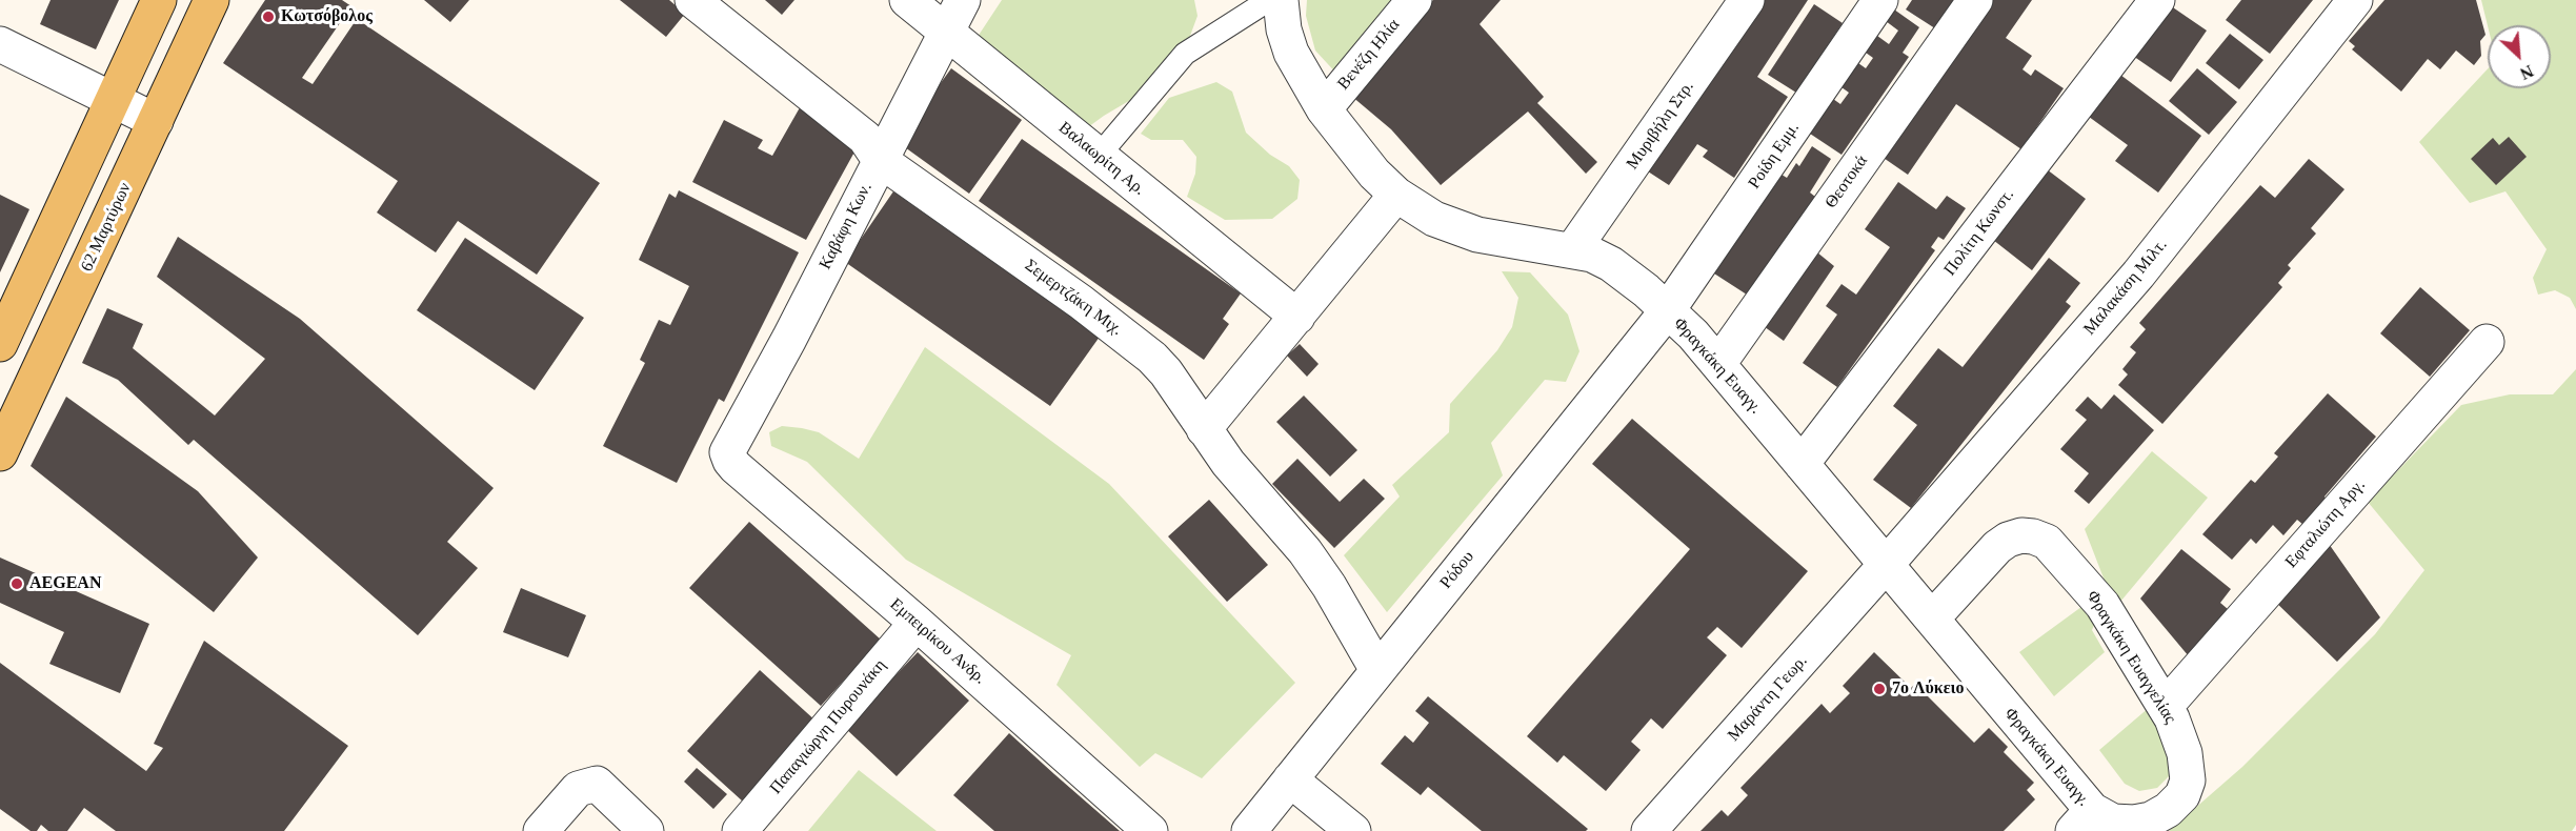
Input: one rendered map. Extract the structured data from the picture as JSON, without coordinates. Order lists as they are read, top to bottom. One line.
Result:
{"streets":{"main road":["62 Μαρτύρων"],"street":["Βενέζη Ηλία","Μυριβήλη Στρ.","Ροίδη Εμμ.","Βαλαωρίτη Αρ.","Θεοτοκά","Καβάφη Κων.","Πολίτη Κωνστ.","Μαλακάση Μιλτ.","Σεμερτζάκη Μιχ.","Φραγκάκη Ευαγγ.","Εφταλιώτη Αργ.","Ρόδου","Εμπειρίκου Ανδρ.","Φραγκάκη Ευαγγελίας","Μαράντη Γεωρ.","Παπαγιώργη Πυρουνάκη"]},"crossings":[["Βενέζη Ηλία","Φραγκάκη Ευαγγ."],["Μυριβήλη Στρ.","Φραγκάκη Ευαγγ."],["Ροίδη Εμμ.","Φραγκάκη Ευαγγ."],["Ροίδη Εμμ.","Ρόδου"],["Βαλαωρίτη Αρ.","Καβάφη Κων."],["Θεοτοκά","Φραγκάκη Ευαγγ."],["Καβάφη Κων.","Σεμερτζάκη Μιχ."],["Καβάφη Κων.","Εμπειρίκου Ανδρ."],["Πολίτη Κωνστ.","Φραγκάκη Ευαγγ."],["Μαλακάση Μιλτ.","Φραγκάκη Ευαγγ."],["Μαλακάση Μιλτ.","Μαράντη Γεωρ."],["Σεμερτζάκη Μιχ.","Ρόδου"],["Φραγκάκη Ευαγγ.","Ρόδου"],["Φραγκάκη Ευαγγ.","Φραγκάκη Ευαγγελίας"],["Φραγκάκη Ευαγγ.","Μαράντη Γεωρ."],["Εφταλιώτη Αργ.","Φραγκάκη Ευαγγελίας"],["Εμπειρίκου Ανδρ.","Παπαγιώργη Πυρουνάκη"]],"places":["Κωτσόβολος","AEGEAN","7o Λύκειο"],"north":"bottom right"}
